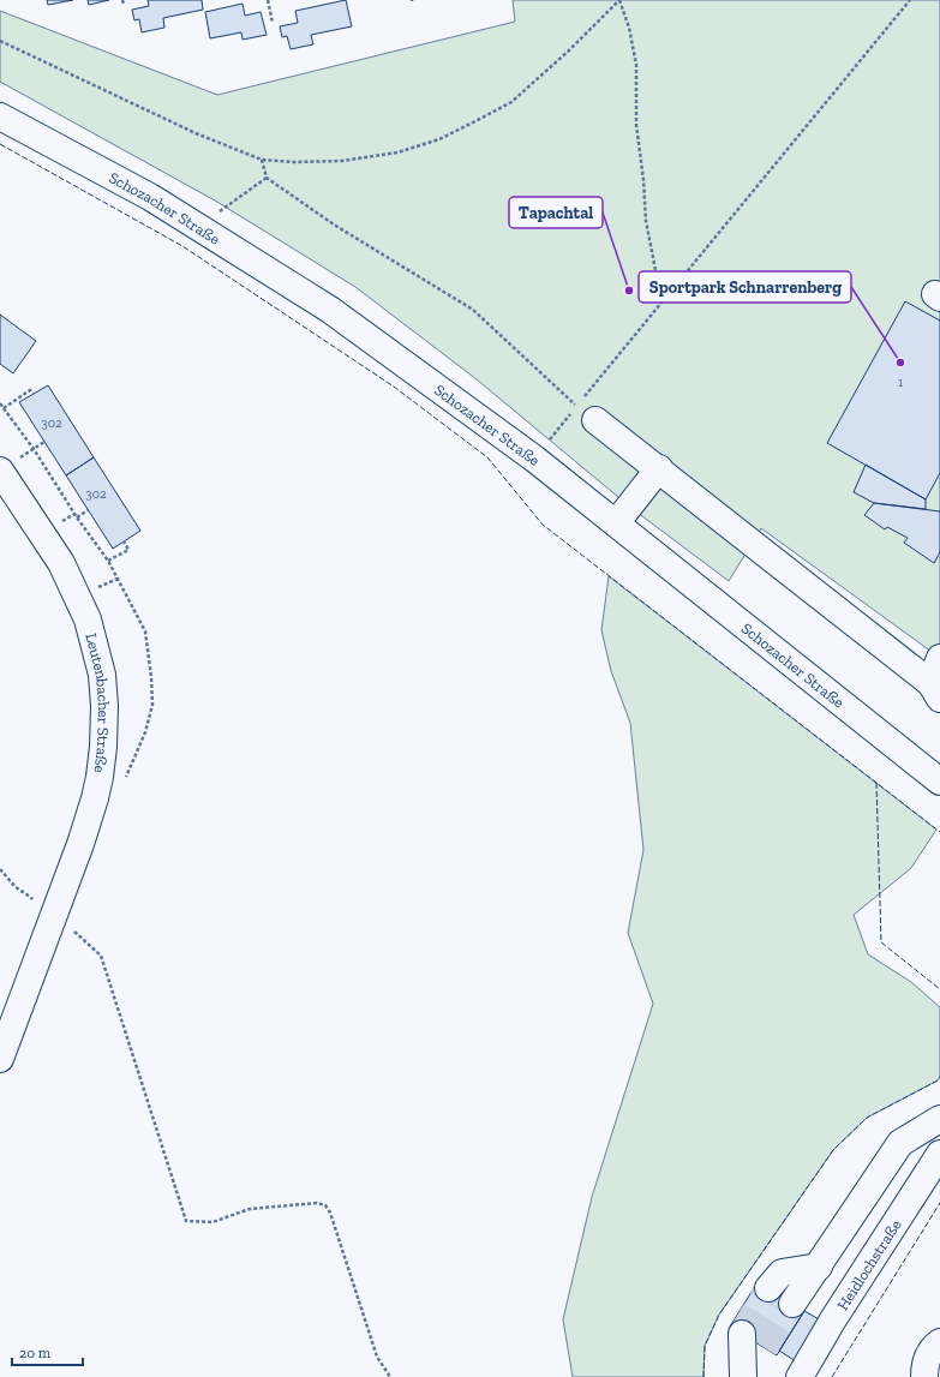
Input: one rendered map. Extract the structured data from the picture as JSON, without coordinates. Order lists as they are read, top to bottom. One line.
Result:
{"streets":{"street":["Schozacher Straße","Leutenbacher Straße","Heidlochstraße"]},"places":["Tapachtal","Sportpark Schnarrenberg"],"house_numbers":["1","302","302"],"scale_bar":"20 m"}
